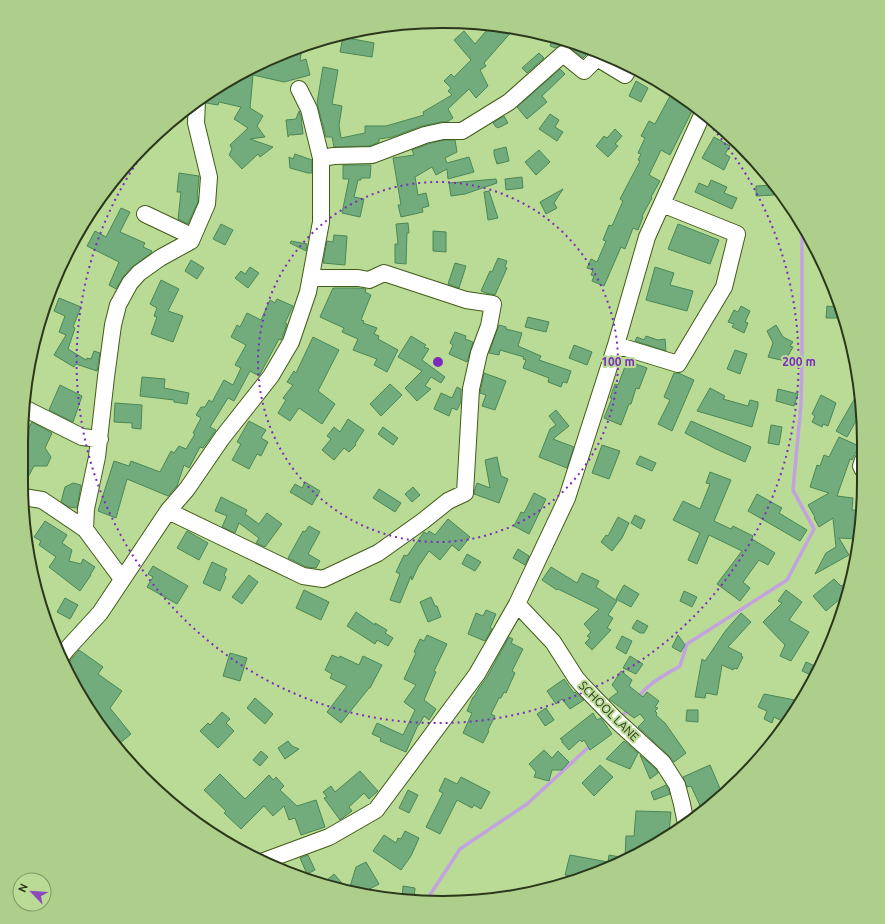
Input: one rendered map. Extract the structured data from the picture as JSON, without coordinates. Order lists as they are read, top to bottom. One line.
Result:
{"streets":{"street":["SCHOOL LANE"]},"north":"top left","rings":["100 m","200 m"]}
